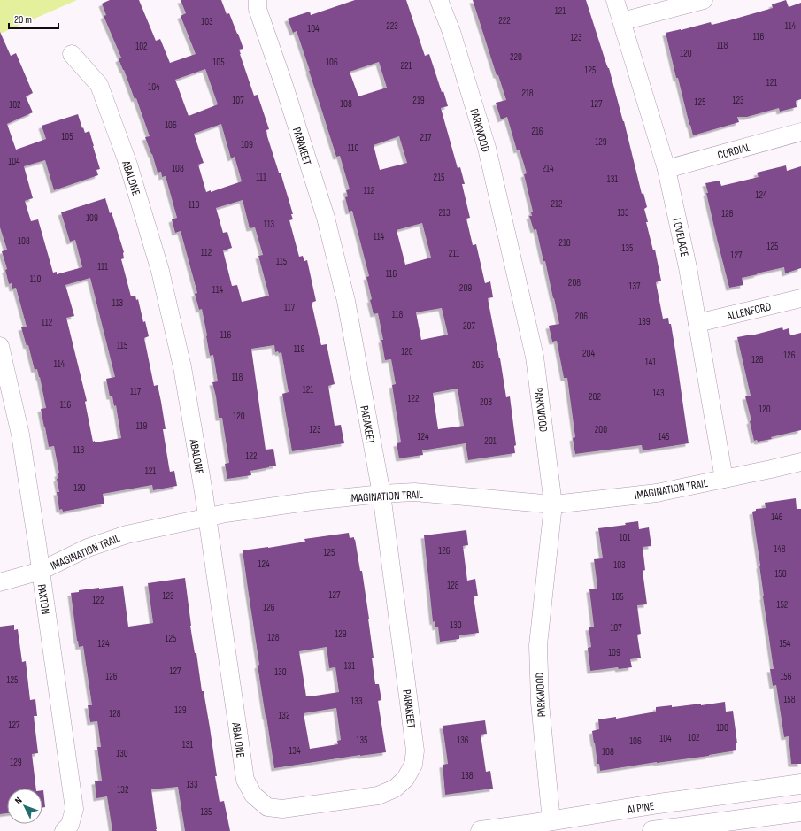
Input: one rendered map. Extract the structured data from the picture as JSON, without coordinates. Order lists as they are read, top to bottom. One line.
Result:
{"streets":{"street":["PARKWOOD","PARAKEET","CORDIAL","ABALONE","LOVELACE","ALLENFORD","IMAGINATION TRAIL","PAXTON","ALPINE"]},"crossings":[["PARKWOOD","IMAGINATION TRAIL"],["PARKWOOD","ALPINE"],["PARAKEET","ABALONE"],["PARAKEET","IMAGINATION TRAIL"],["CORDIAL","LOVELACE"],["ABALONE","IMAGINATION TRAIL"],["LOVELACE","ALLENFORD"],["LOVELACE","IMAGINATION TRAIL"],["IMAGINATION TRAIL","PAXTON"]],"house_numbers":["121","222","103","223","114","104","116","123","118","102","120","220","105","106","221","125","121","104","218","107","219","123","125","108","127","102","106","216","105","217","129","109","110","104","108","214","111","215","131","112","124","212","110","213","133","126","109","113","114","108","210","125","135","112","211","127","115","111","116","110","208","137","209","114","113","117","118","206","139","112","207","116","115","119","120","204","126","128","141","114","205","118","121","117","143","202","122","203","116","120","120","119","123","200","124","145","201","118","122","121","120","146","101","148","126","125","124","103","150","128","127","123","105","122","152","126","130","107","129","128","125","124","154","109","131","127","130","126","156","125","158","133","129","128","132","127","100","102","104","135","136","106","131","134","108","130","129","138","133","132","135"],"scale_bar":"20 m","north":"top left"}
